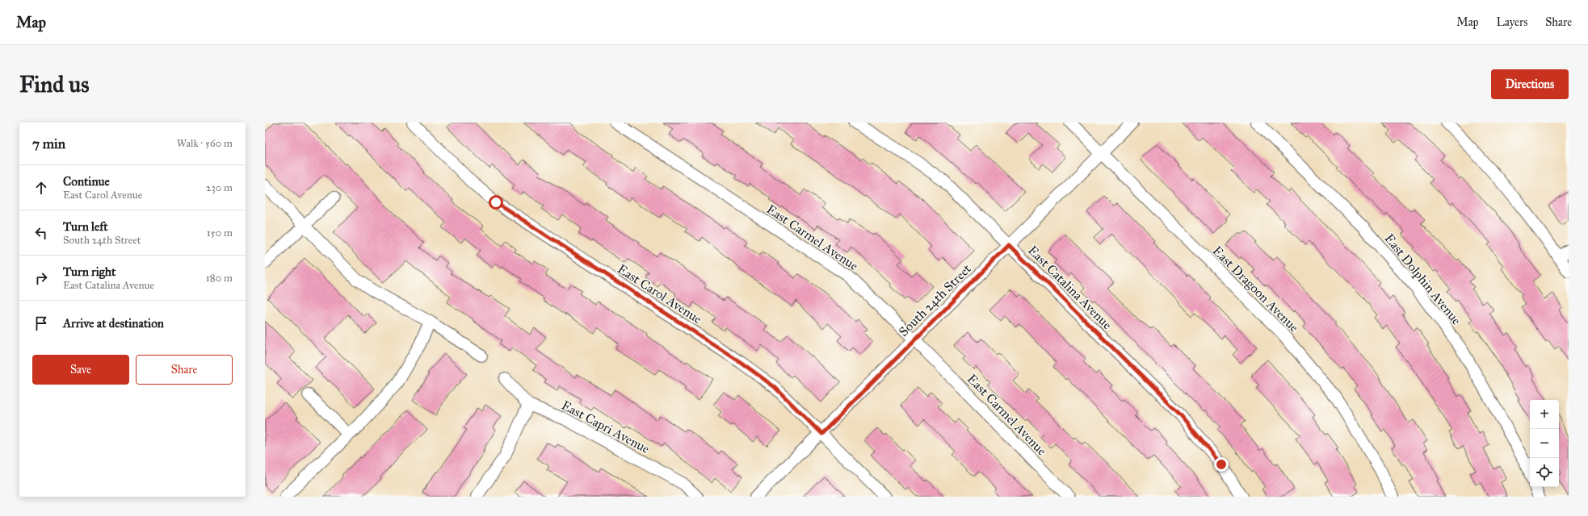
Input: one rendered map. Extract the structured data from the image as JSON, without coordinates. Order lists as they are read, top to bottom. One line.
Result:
{"streets":{"street":["East Carmel Avenue","East Dolphin Avenue","East Catalina Avenue","East Dragoon Avenue","East Carol Avenue","South 24th Street","East Capri Avenue"]},"crossings":[["East Carmel Avenue","South 24th Street"],["East Catalina Avenue","South 24th Street"],["East Dragoon Avenue","South 24th Street"],["East Carol Avenue","South 24th Street"]],"page":{"header":"Map","nav":["Map","Layers","Share"],"buttons":["Directions",["Save","Share"]],"title":"Find us","heading":["7 min","Walk · 560 m"],"list":[["Continue","East Carol Avenue","230 m"],["Turn left","South 24th Street","150 m"],["Turn right","East Catalina Avenue","180 m"],"Arrive at destination"],"map_buttons":["+","−"]}}
